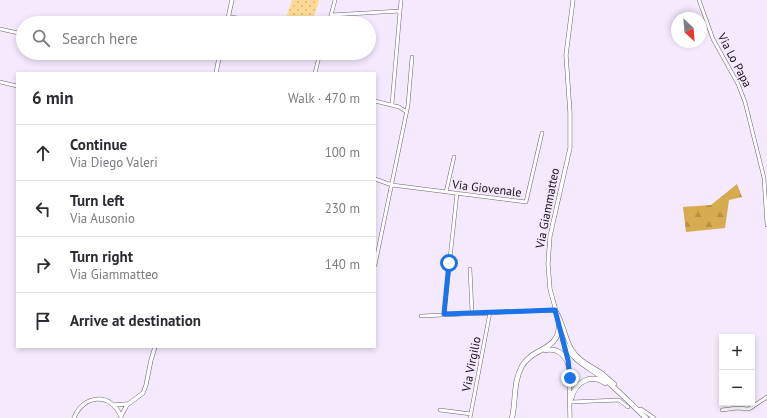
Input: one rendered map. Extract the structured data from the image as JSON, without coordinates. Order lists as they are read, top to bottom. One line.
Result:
{"streets":{"street":["Via Lo Papa","Via Giovenale","Via Giammatteo","Via Virgilio"]},"north":"bottom right","page":{"search":"Search here","heading":["6 min","Walk · 470 m"],"list":[["Continue","Via Diego Valeri","100 m"],["Turn left","Via Ausonio","230 m"],["Turn right","Via Giammatteo","140 m"],"Arrive at destination"],"map_buttons":["+","−"]}}
